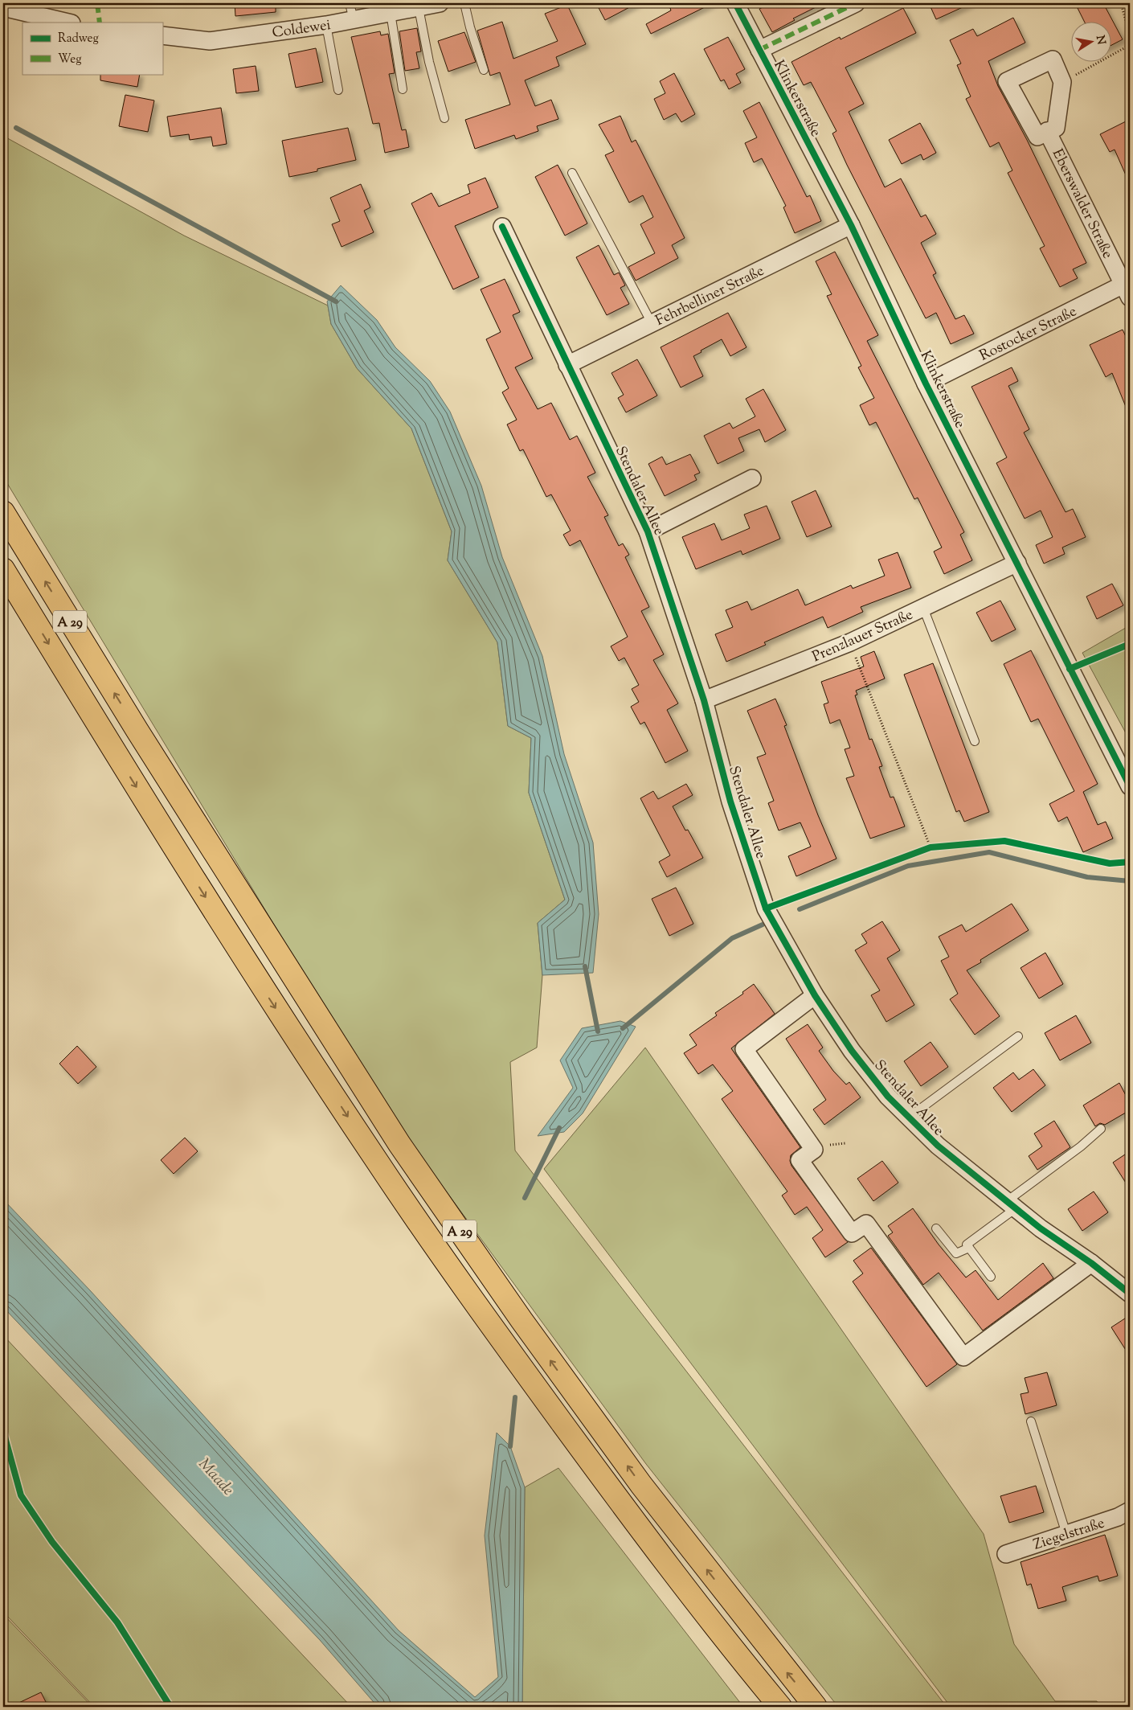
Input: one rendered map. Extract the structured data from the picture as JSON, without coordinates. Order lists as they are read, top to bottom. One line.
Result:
{"streets":{"highway":["A 29"],"street":["Coldewei","Klinkerstraße","Eberswalder Straße","Fehrbelliner Straße","Rostocker Straße","Stendaler Allee","Prenzlauer Straße","Ziegelstraße"]},"crossings":[["Klinkerstraße","Fehrbelliner Straße"],["Klinkerstraße","Rostocker Straße"],["Klinkerstraße","Prenzlauer Straße"],["Eberswalder Straße","Rostocker Straße"],["Fehrbelliner Straße","Stendaler Allee"],["Stendaler Allee","Prenzlauer Straße"]],"water":["Maade"],"legend":["Radweg","Weg"],"north":"right"}
